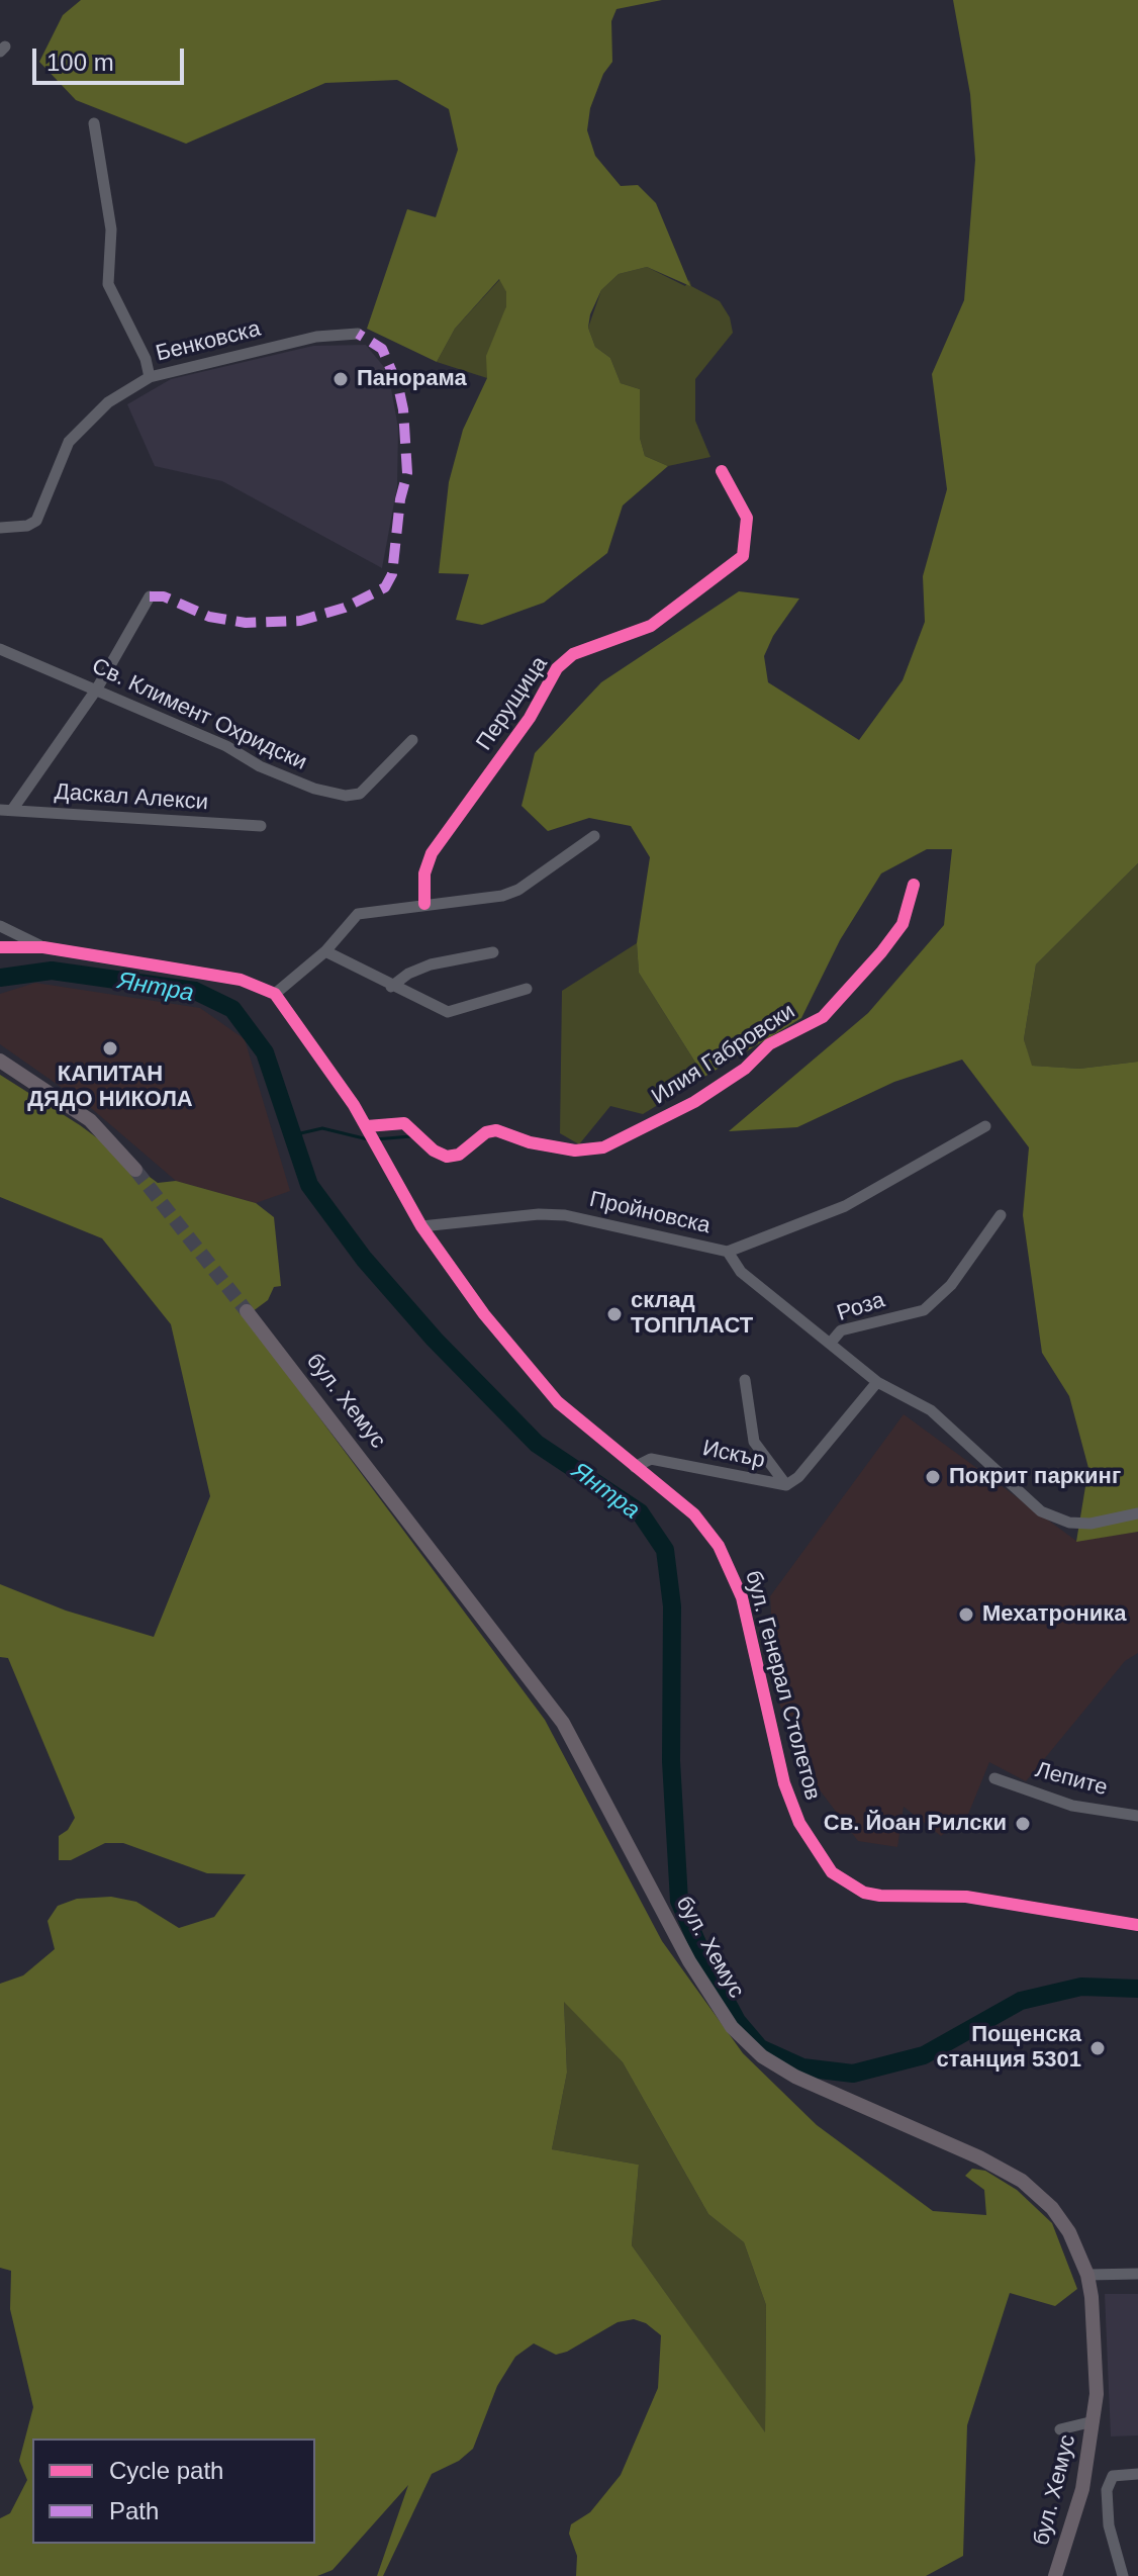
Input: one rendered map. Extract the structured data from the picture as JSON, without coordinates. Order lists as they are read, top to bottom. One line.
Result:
{"streets":{"main road":["бул. Хемус"],"street":["Бенковска","Перущица","Св. Климент Охридски","Даскал Алекси","Илия Габровски","Пройновска","Роза","Искър","бул. Генерал Столетов","Лепите"]},"crossings":[["Илия Габровски","бул. Генерал Столетов"],["Пройновска","Роза"],["Пройновска","бул. Генерал Столетов"],["Искър","бул. Генерал Столетов"]],"water":["Янтра"],"places":["Панорама","КАПИТАН ДЯДО НИКОЛА","склад ТОППЛАСТ","Покрит паркинг","Мехатроника","Св. Йоан Рилски","Пощенска станция 5301"],"legend":["Cycle path","Path"],"scale_bar":"100 m"}
